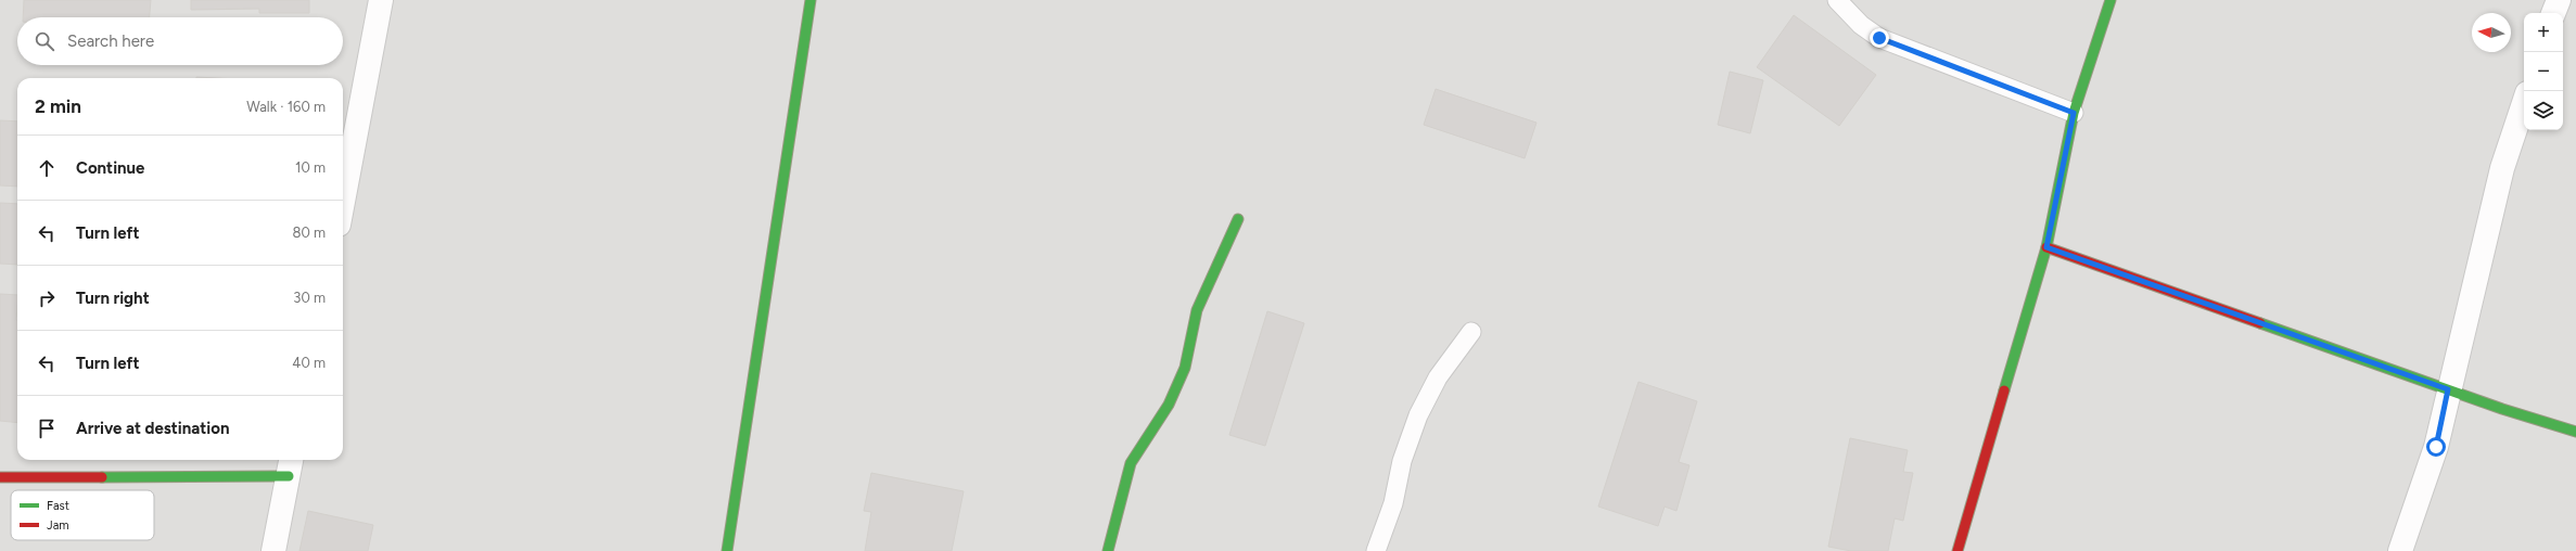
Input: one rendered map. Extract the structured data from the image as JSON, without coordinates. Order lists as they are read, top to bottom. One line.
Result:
{"legend":["Fast","Jam"],"north":"left","page":{"map_buttons":["+","−"],"search":"Search here","heading":["2 min","Walk · 160 m"],"list":[["Continue","10 m"],["Turn left","80 m"],["Turn right","30 m"],["Turn left","40 m"],"Arrive at destination"]}}
